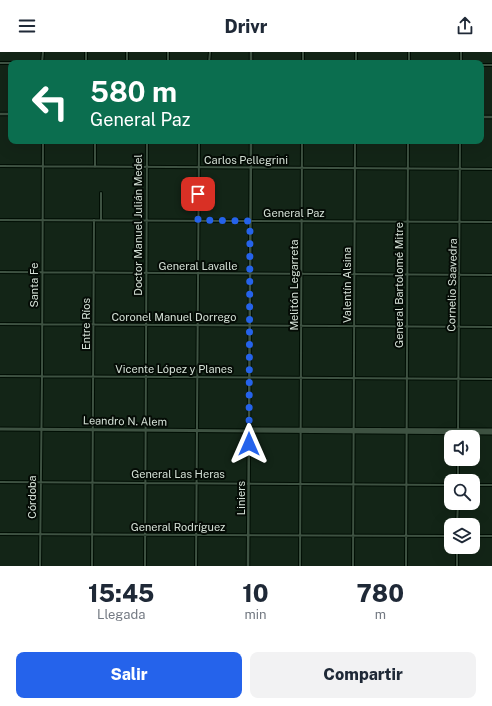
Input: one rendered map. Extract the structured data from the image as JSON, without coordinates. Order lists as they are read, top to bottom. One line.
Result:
{"streets":{"main road":["Leandro N. Alem"],"street":["Carlos Pellegrini","General Paz","Doctor Manuel Julián Medel","General Lavalle","Santa Fe","Melitón Legarreta","Valentín Alsina","General Bartolomé Mitre","Cornelio Saavedra","Coronel Manuel Dorrego","Entre Ríos","Vicente López y Planes","General Las Heras","Córdoba","Liniers","General Rodríguez"]},"crossings":[["Carlos Pellegrini","Doctor Manuel Julián Medel"],["Carlos Pellegrini","Santa Fe"],["Carlos Pellegrini","Melitón Legarreta"],["Carlos Pellegrini","Valentín Alsina"],["Carlos Pellegrini","General Bartolomé Mitre"],["Carlos Pellegrini","Cornelio Saavedra"],["Carlos Pellegrini","Liniers"],["General Paz","Doctor Manuel Julián Medel"],["General Paz","Santa Fe"],["General Paz","Melitón Legarreta"],["General Paz","Valentín Alsina"],["General Paz","General Bartolomé Mitre"],["General Paz","Cornelio Saavedra"],["General Paz","Entre Ríos"],["General Paz","Liniers"],["Doctor Manuel Julián Medel","General Lavalle"],["Doctor Manuel Julián Medel","Coronel Manuel Dorrego"],["Doctor Manuel Julián Medel","Vicente López y Planes"],["Doctor Manuel Julián Medel","Leandro N. Alem"],["Doctor Manuel Julián Medel","General Las Heras"],["Doctor Manuel Julián Medel","General Rodríguez"],["General Lavalle","Santa Fe"],["General Lavalle","Melitón Legarreta"],["General Lavalle","Valentín Alsina"],["General Lavalle","General Bartolomé Mitre"],["General Lavalle","Cornelio Saavedra"],["General Lavalle","Entre Ríos"],["General Lavalle","Liniers"],["Santa Fe","Coronel Manuel Dorrego"],["Santa Fe","Vicente López y Planes"],["Santa Fe","Leandro N. Alem"],["Santa Fe","Córdoba"],["Melitón Legarreta","Coronel Manuel Dorrego"],["Melitón Legarreta","Vicente López y Planes"],["Melitón Legarreta","Leandro N. Alem"],["Melitón Legarreta","General Las Heras"],["Melitón Legarreta","General Rodríguez"],["Valentín Alsina","Coronel Manuel Dorrego"],["Valentín Alsina","Vicente López y Planes"],["Valentín Alsina","Leandro N. Alem"],["Valentín Alsina","General Las Heras"],["Valentín Alsina","General Rodríguez"],["General Bartolomé Mitre","Coronel Manuel Dorrego"],["General Bartolomé Mitre","Vicente López y Planes"],["General Bartolomé Mitre","Leandro N. Alem"],["General Bartolomé Mitre","General Las Heras"],["General Bartolomé Mitre","General Rodríguez"],["Cornelio Saavedra","Coronel Manuel Dorrego"],["Cornelio Saavedra","Vicente López y Planes"],["Coronel Manuel Dorrego","Entre Ríos"],["Coronel Manuel Dorrego","Liniers"],["Entre Ríos","Vicente López y Planes"],["Entre Ríos","Leandro N. Alem"],["Entre Ríos","General Las Heras"],["Entre Ríos","General Rodríguez"],["Vicente López y Planes","Liniers"],["Leandro N. Alem","Córdoba"],["Leandro N. Alem","Liniers"],["General Las Heras","Córdoba"],["General Las Heras","Liniers"],["Córdoba","General Rodríguez"],["Liniers","General Rodríguez"]],"page":{"header":"Drivr","turn":["580 m","General Paz"],"eta":["15:45","Llegada","10","min","780","m"],"buttons":["Salir","Compartir"]}}
